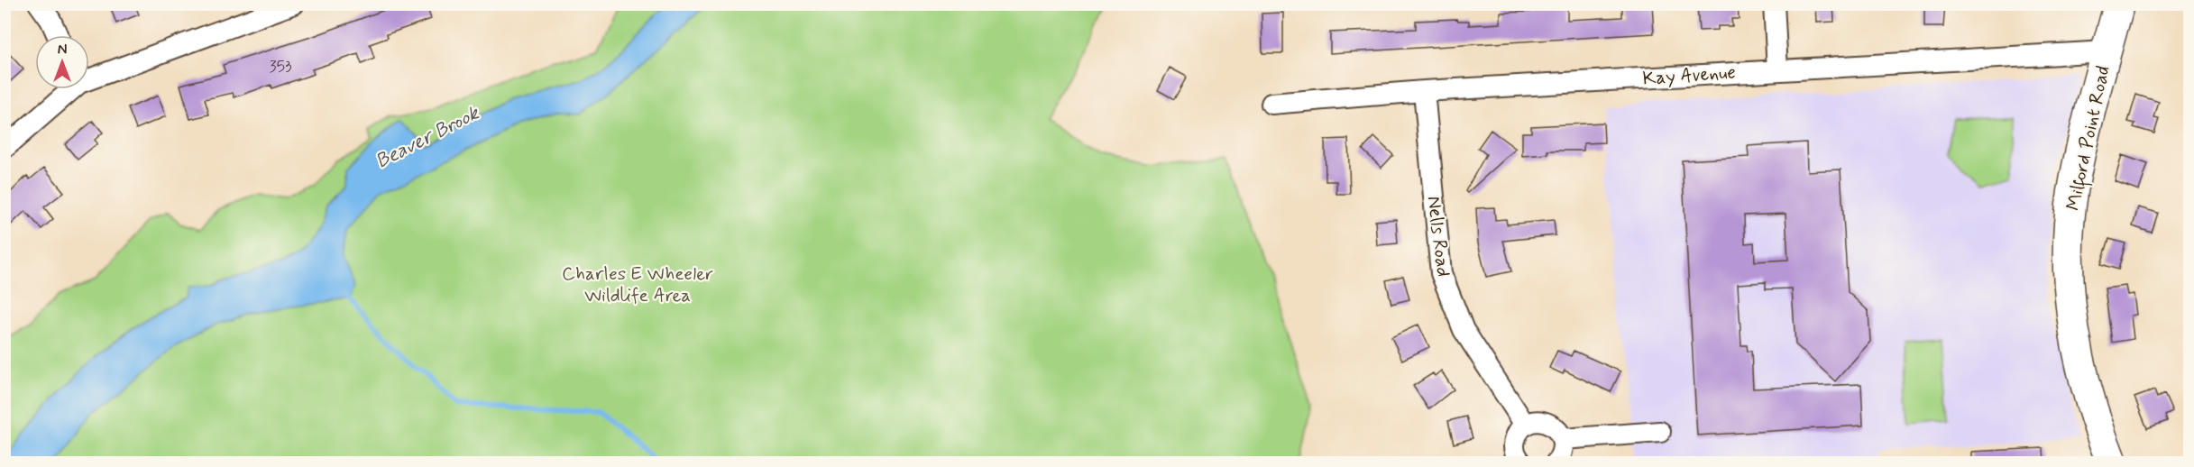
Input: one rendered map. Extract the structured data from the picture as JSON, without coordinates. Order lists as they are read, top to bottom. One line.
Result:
{"streets":{"street":["Kay Avenue","Milford Point Road","Nells Road"]},"crossings":[["Kay Avenue","Milford Point Road"],["Kay Avenue","Nells Road"]],"water":["Beaver Brook"],"parks":["Charles E Wheeler Wildlife Area"],"house_numbers":["353"],"north":"top"}
